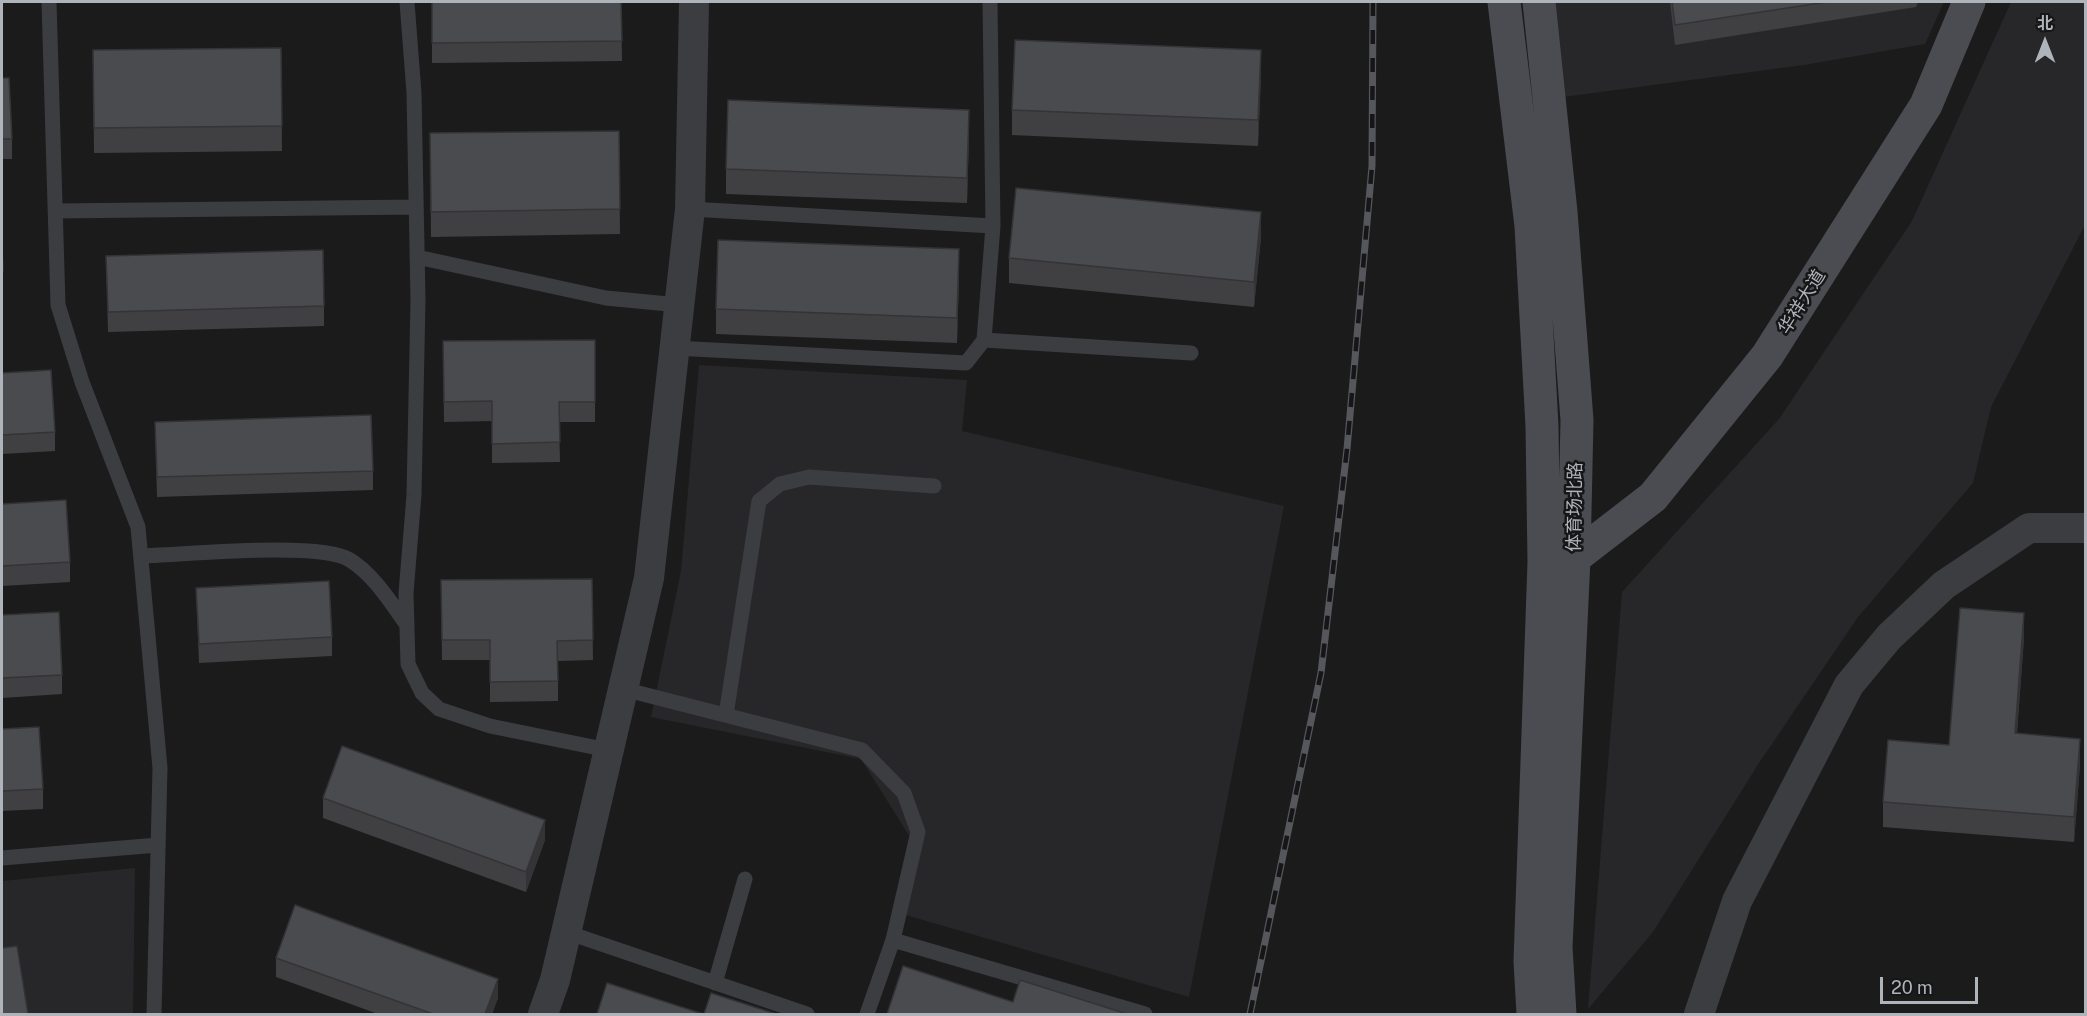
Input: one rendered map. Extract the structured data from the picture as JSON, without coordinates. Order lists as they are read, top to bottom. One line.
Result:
{"streets":{"main road":["华祥大道","体育场北路"]},"crossings":[["华祥大道","体育场北路"]],"scale_bar":"20 m","north":"top"}
